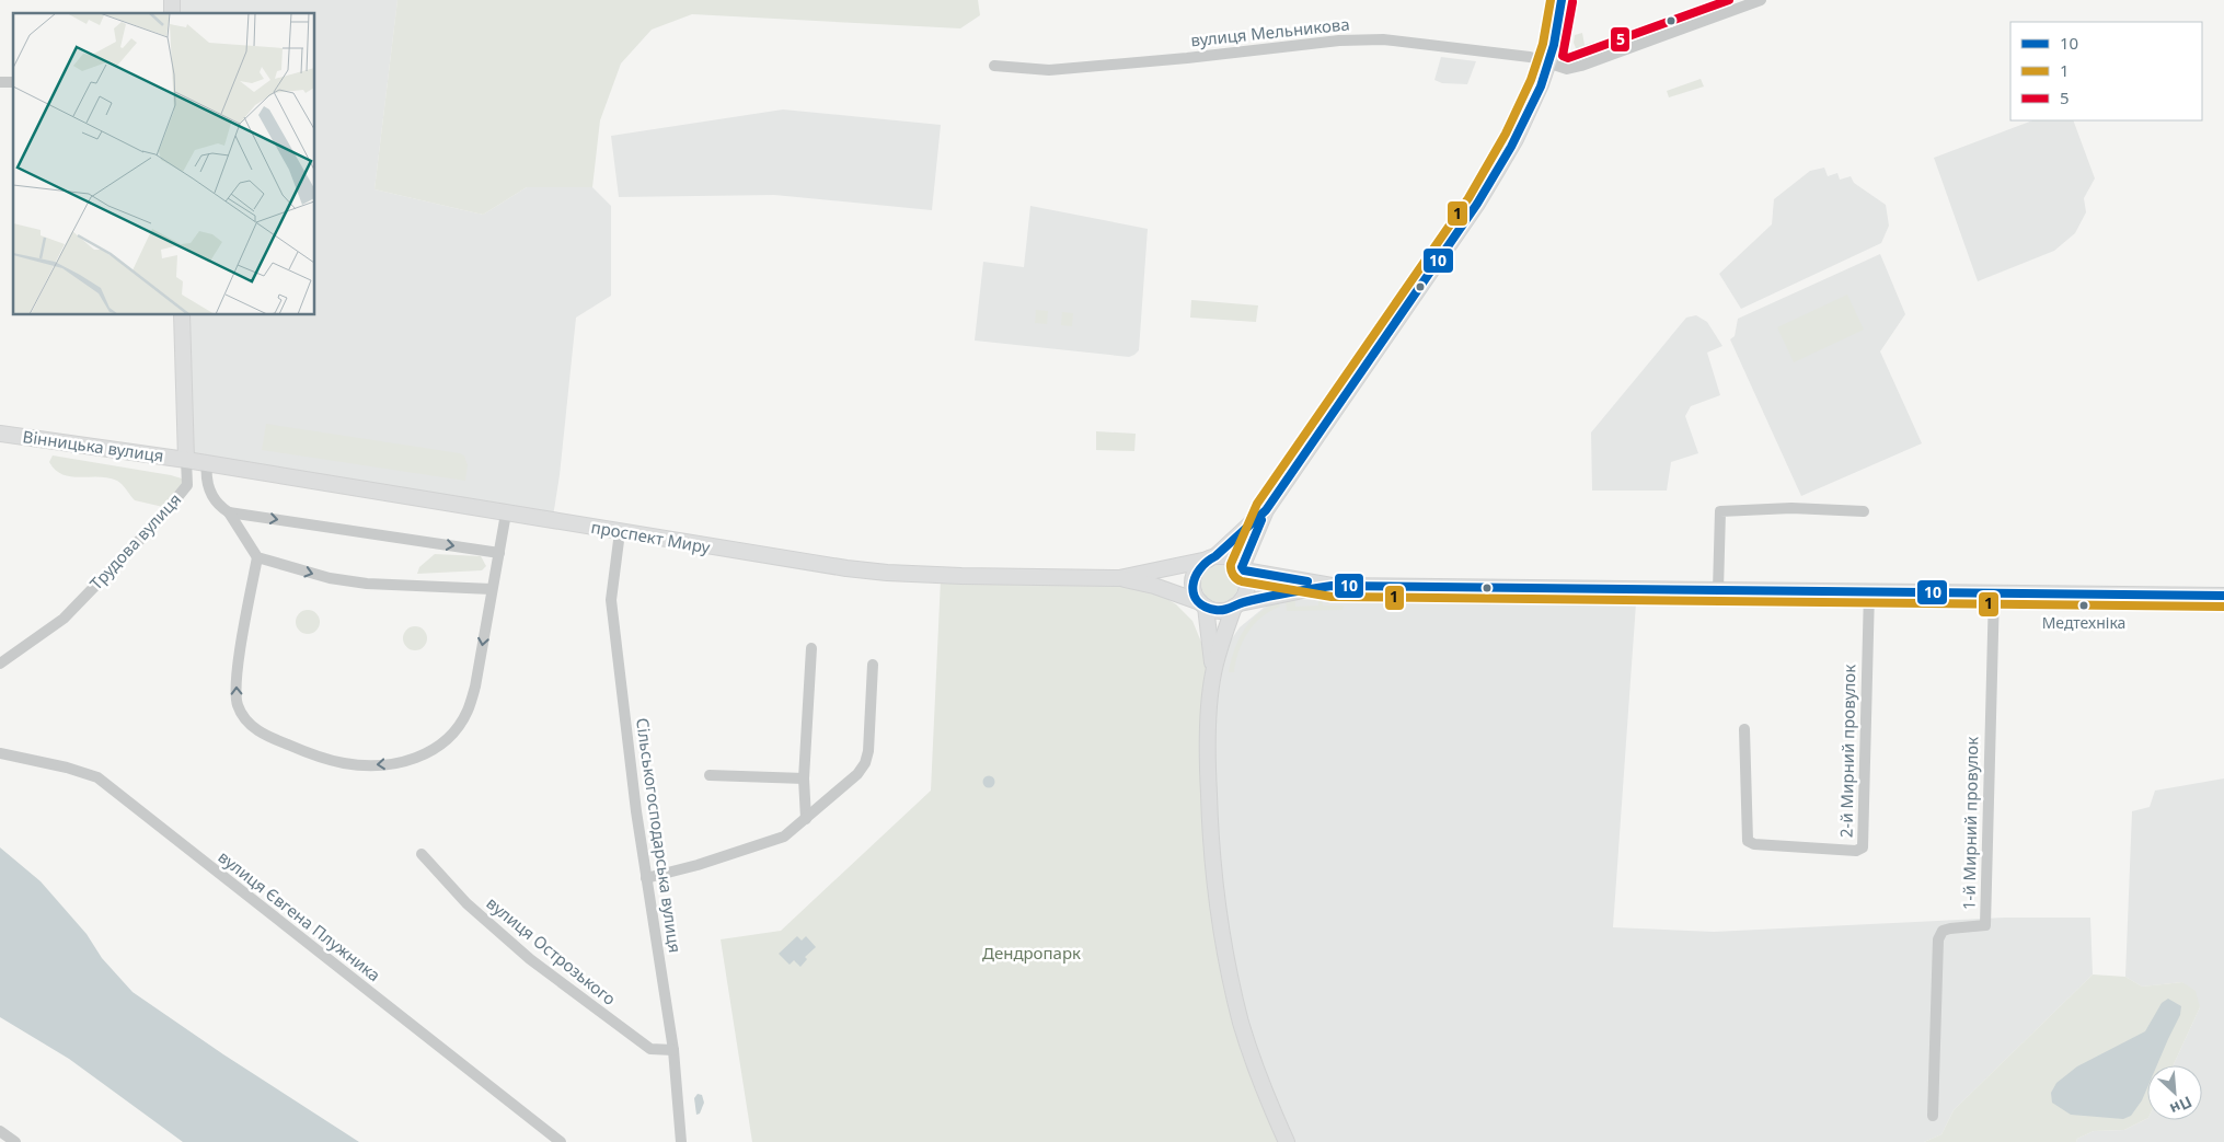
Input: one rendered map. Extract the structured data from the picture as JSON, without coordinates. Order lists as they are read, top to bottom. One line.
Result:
{"streets":{"main road":["Вінницька вулиця","проспект Миру","Трудова вулиця"],"street":["вулиця Мельникова","2-й Мирний провулок","1-й Мирний провулок","Сільськогосподарська вулиця","вулиця Євгена Плужника","вулиця Острозького"]},"crossings":[["Вінницька вулиця","проспект Миру"],["Вінницька вулиця","Трудова вулиця"],["проспект Миру","Трудова вулиця"],["проспект Миру","Сільськогосподарська вулиця"],["Сільськогосподарська вулиця","вулиця Острозького"]],"parks":["Дендропарк"],"places":["Медтехніка"],"lines":["transit line 10","transit line 1","transit line 5"],"legend":["10","1","5"],"north":"bottom right"}
